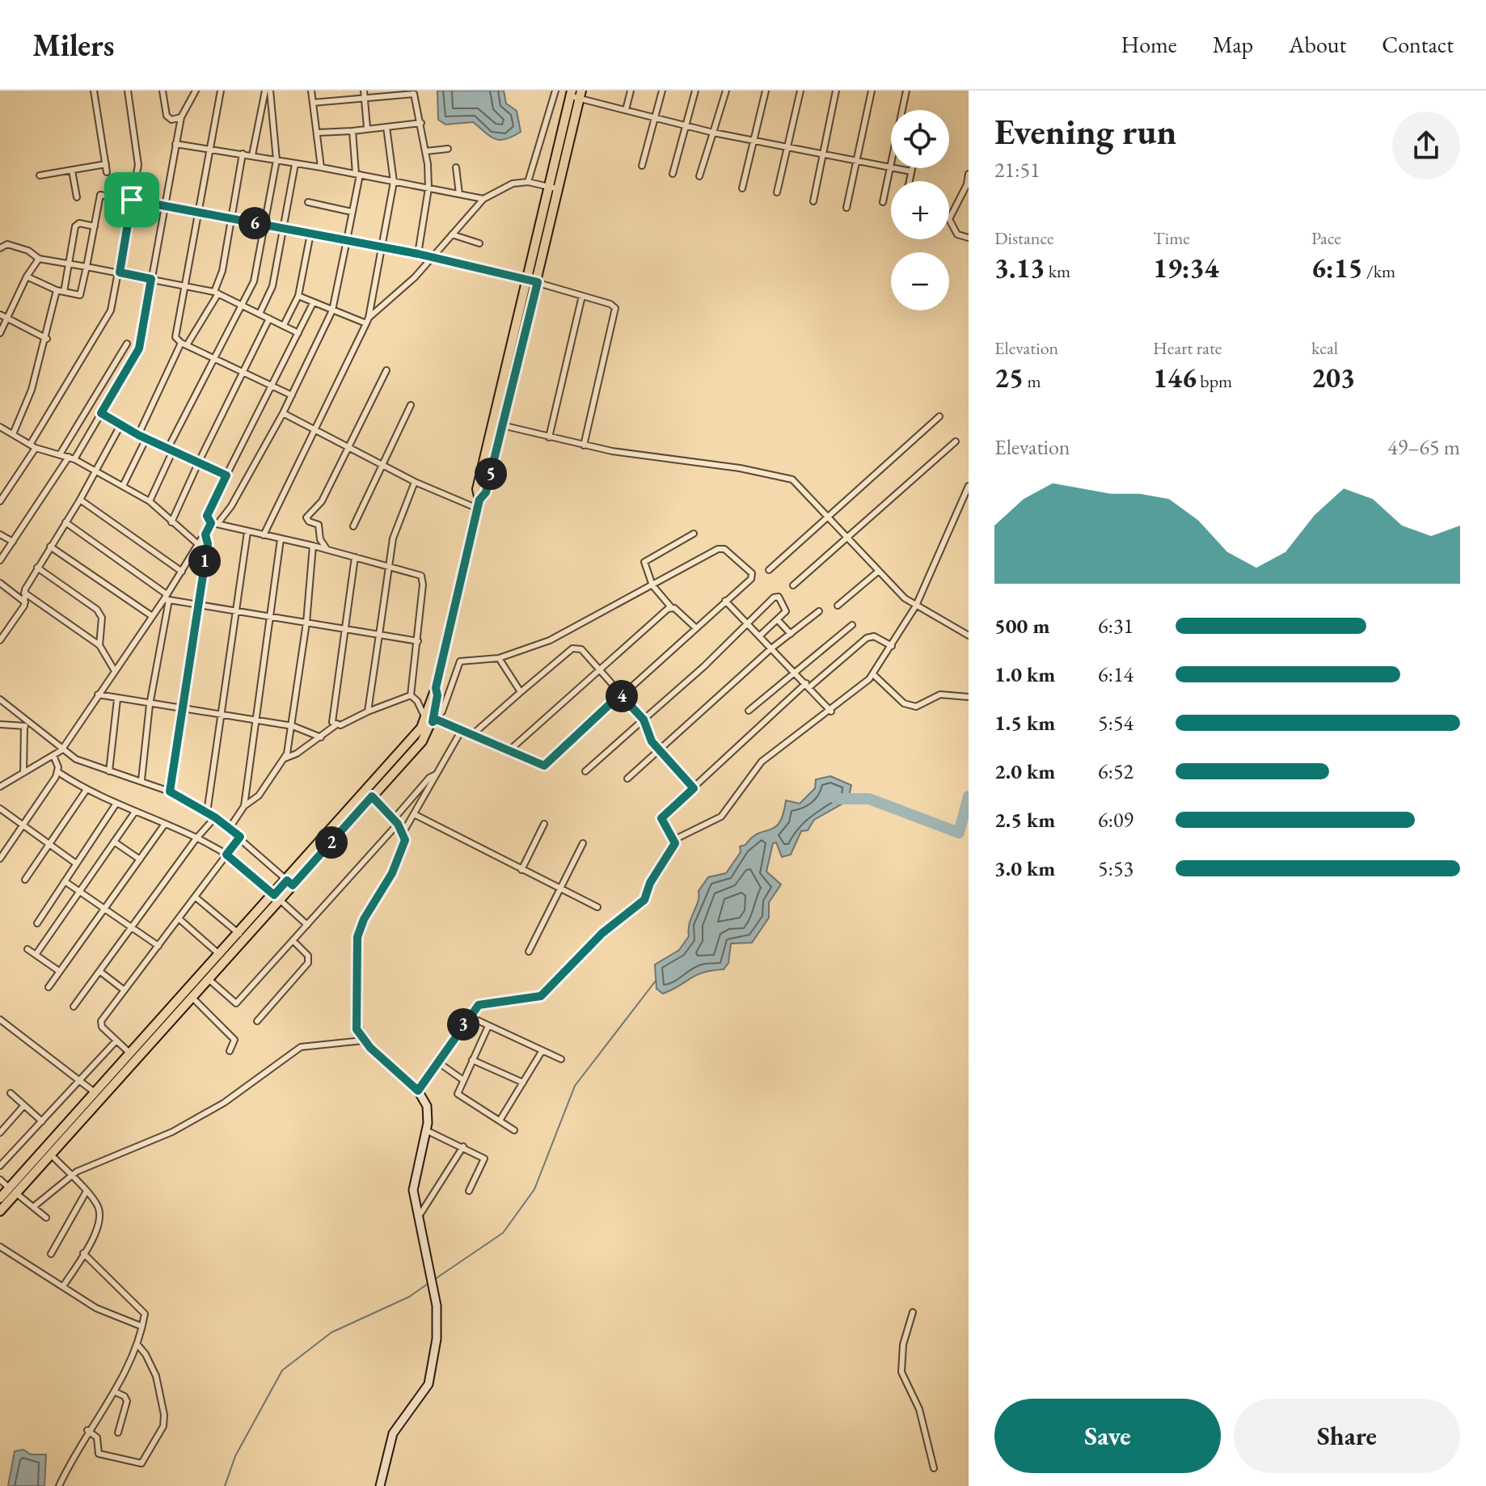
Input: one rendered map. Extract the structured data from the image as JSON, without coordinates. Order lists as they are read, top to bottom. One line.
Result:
{"page":{"header":"Milers","nav":["Home","Map","About","Contact"],"heading":["Evening run","21:51"],"map_buttons":["+","−"],"stats":[["Distance","3.13 km"],["Time","19:34"],["Pace","6:15 /km"],["Elevation","25 m"],["Heart rate","146 bpm"],["kcal","203"]],"pins":["6","5","1","4","2","3"],"chart":["Elevation","49–65 m"],"list":[{"name":"500 m","note":"6:31"},{"name":"1.0 km","note":"6:14"},{"name":"1.5 km","note":"5:54"},{"name":"2.0 km","note":"6:52"},{"name":"2.5 km","note":"6:09"},{"name":"3.0 km","note":"5:53"}],"buttons":["Save","Share"]}}
